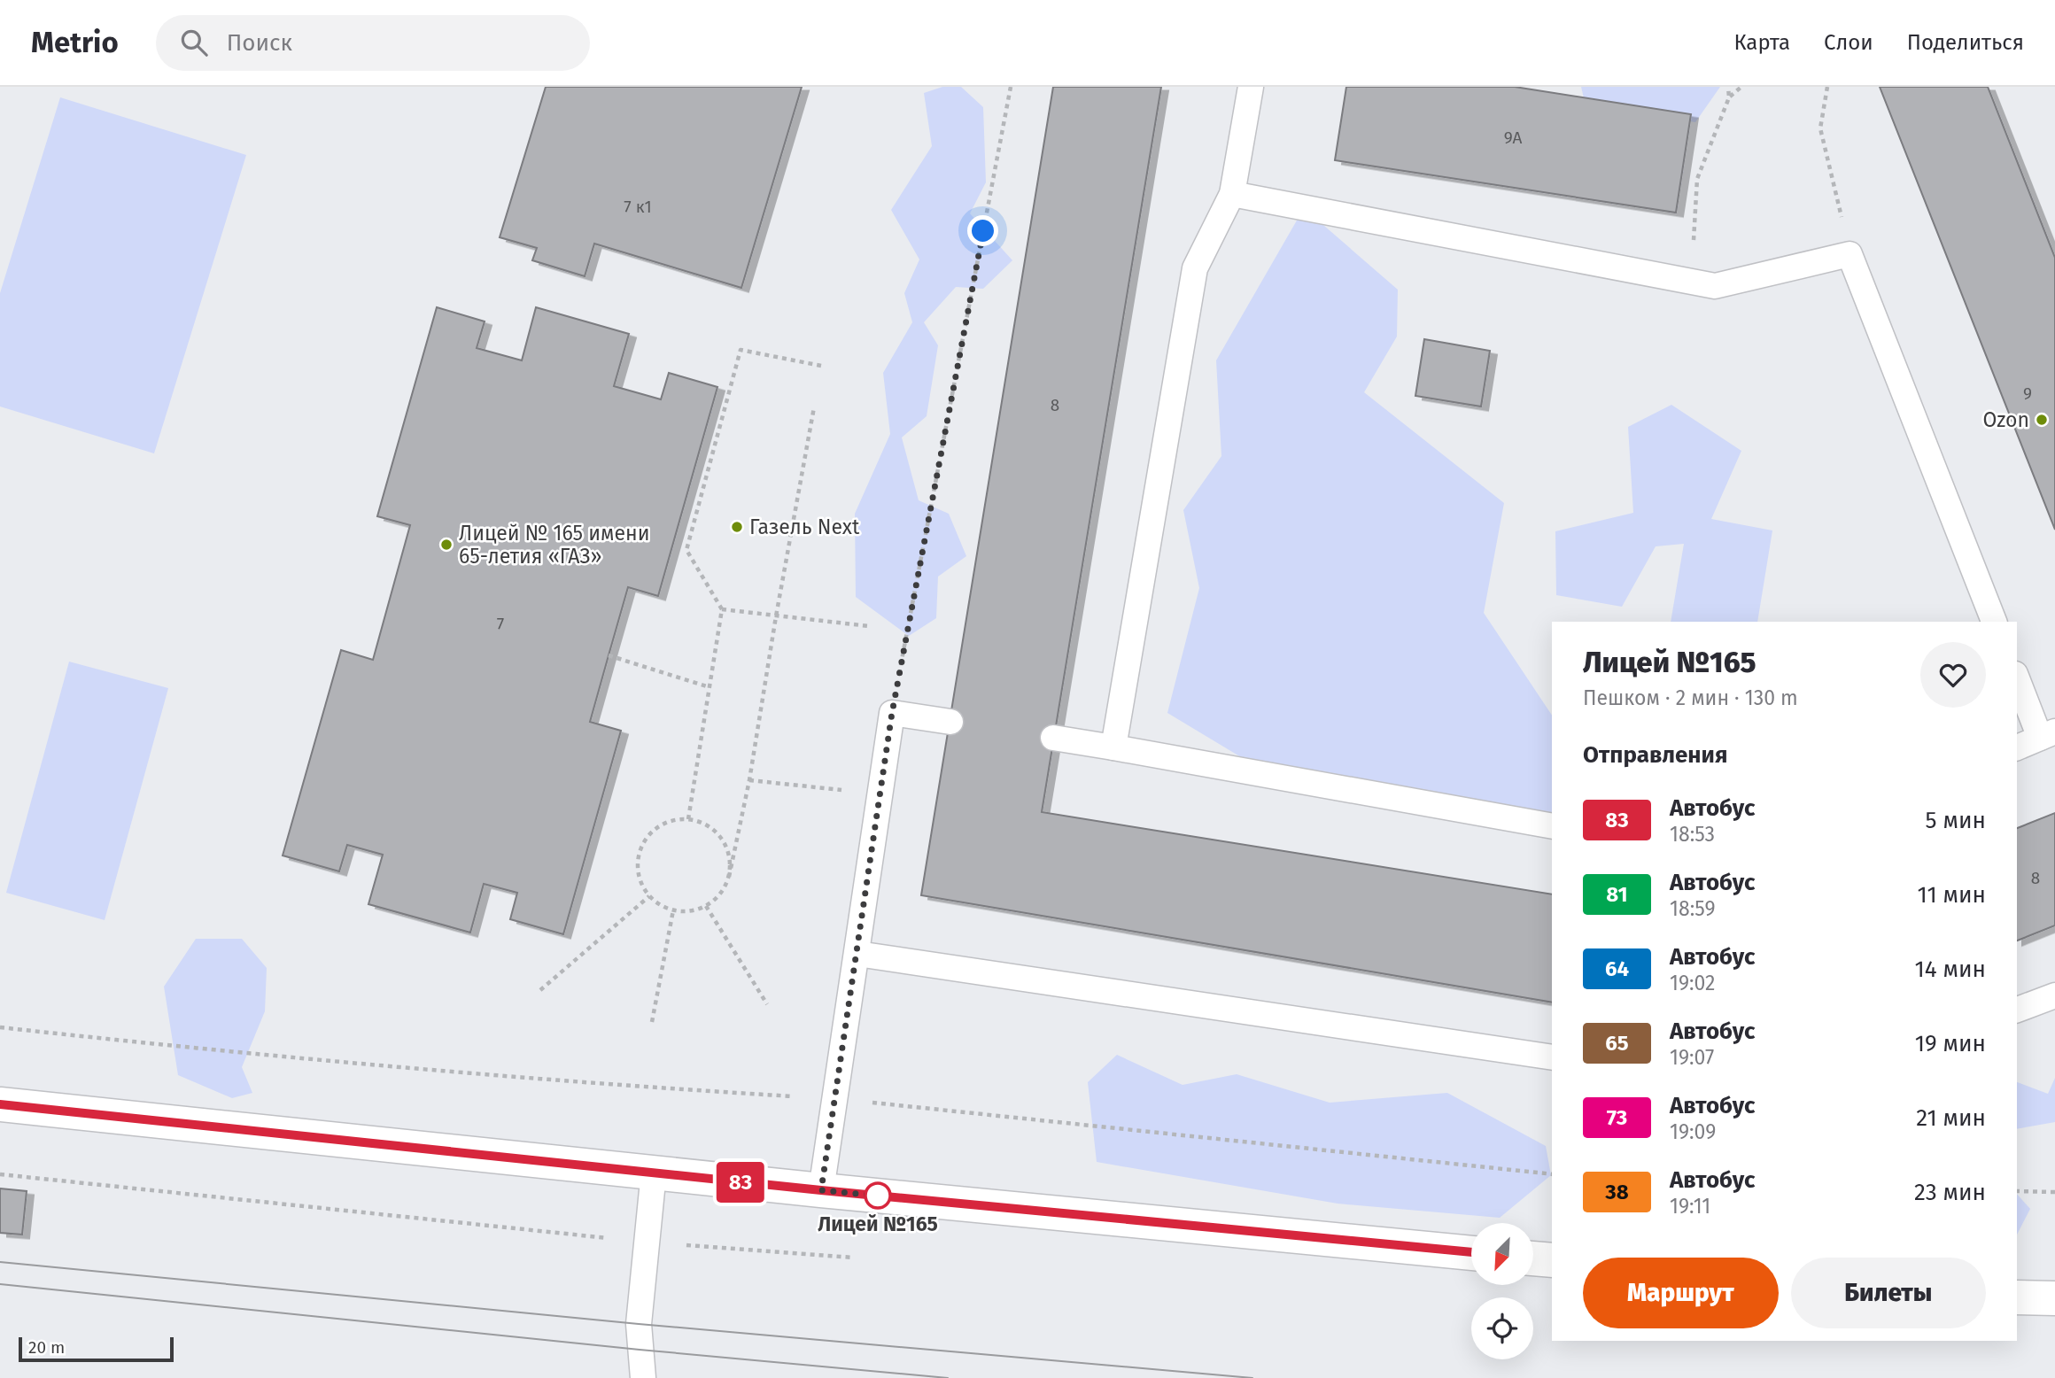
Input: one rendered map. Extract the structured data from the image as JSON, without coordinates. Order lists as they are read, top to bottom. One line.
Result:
{"places":["Ozon","Газель Next","Лицей № 165 имени 65-летия «ГАЗ»","Лицей №165"],"lines":["bus line 83"],"house_numbers":["9А","7 к1","9","8","7","8"],"scale_bar":"20 m","north":"bottom left","page":{"header":"Metrio","search":"Поиск","nav":["Карта","Слои","Поделиться"],"on_map":"83","heading":[["Лицей №165","Пешком · 2 мин · 130 m"],"Отправления"],"list":[{"mark":"83","name":"Автобус","note":"18:53","value":"5 мин"},{"mark":"81","name":"Автобус","note":"18:59","value":"11 мин"},{"mark":"64","name":"Автобус","note":"19:02","value":"14 мин"},{"mark":"65","name":"Автобус","note":"19:07","value":"19 мин"},{"mark":"73","name":"Автобус","note":"19:09","value":"21 мин"},{"mark":"38","name":"Автобус","note":"19:11","value":"23 мин"}],"buttons":["Маршрут","Билеты"],"scale":"20 m"}}
